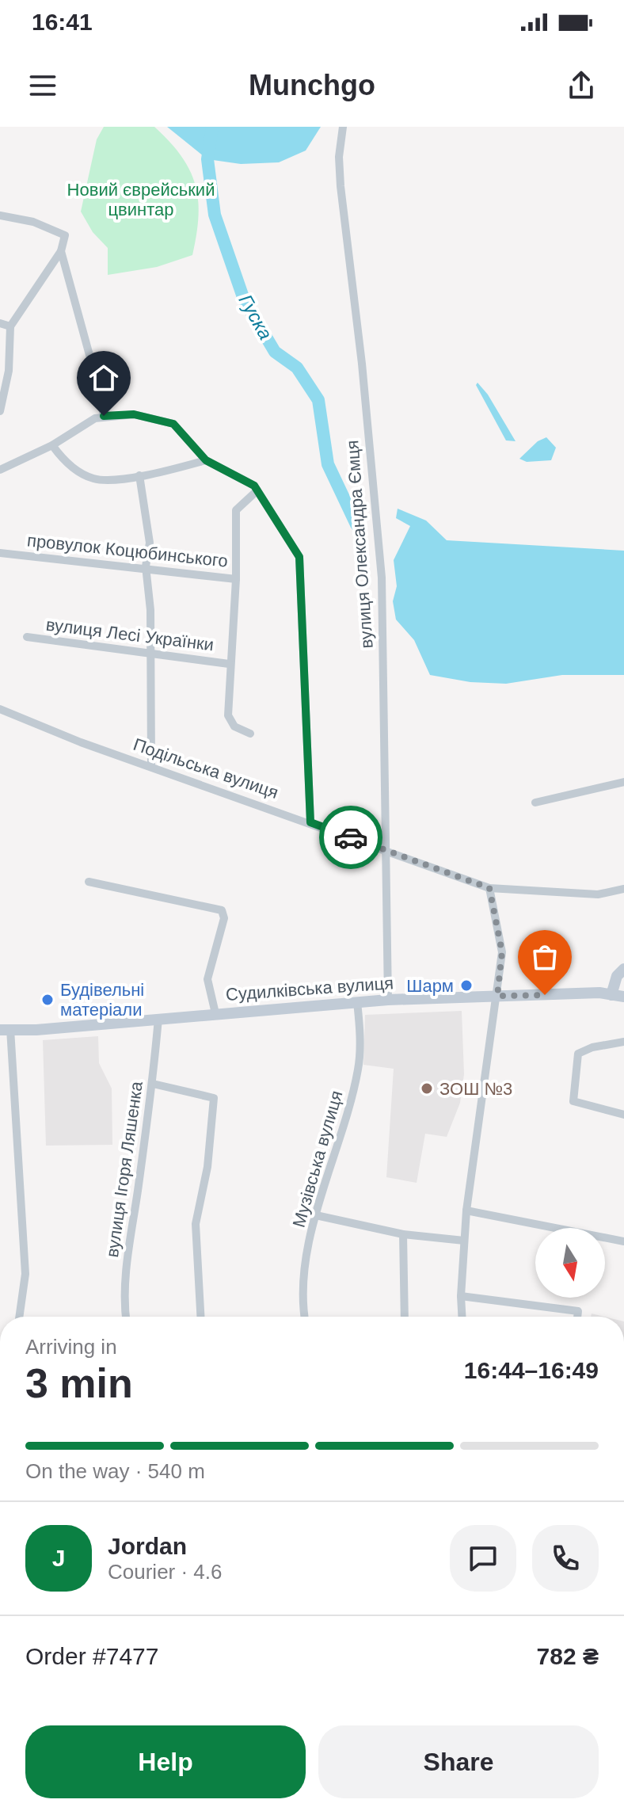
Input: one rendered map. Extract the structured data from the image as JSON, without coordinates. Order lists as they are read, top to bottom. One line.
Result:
{"streets":{"main road":["Судилківська вулиця"],"street":["вулиця Олександра Ємця","провулок Коцюбинського","вулиця Лесі Українки","Подільська вулиця","Музівська вулиця","вулиця Ігоря Ляшенка"]},"crossings":[["вулиця Олександра Ємця","Подільська вулиця"],["вулиця Олександра Ємця","Судилківська вулиця"],["провулок Коцюбинського","вулиця Лесі Українки"],["Судилківська вулиця","Музівська вулиця"],["Судилківська вулиця","вулиця Ігоря Ляшенка"]],"water":["Гуска"],"parks":["Новий єврейський цвинтар"],"places":["Шарм","Будівельні матеріали","ЗОШ №3"],"north":"bottom","page":{"status":"16:41","header":"Munchgo","heading":["3 min","Arriving in","16:44–16:49"],"panel":["Jordan","Courier · 4.6","Order #7477","782 ₴"],"bar":"On the way · 540 m","round":"J","buttons":["Help","Share"]}}
